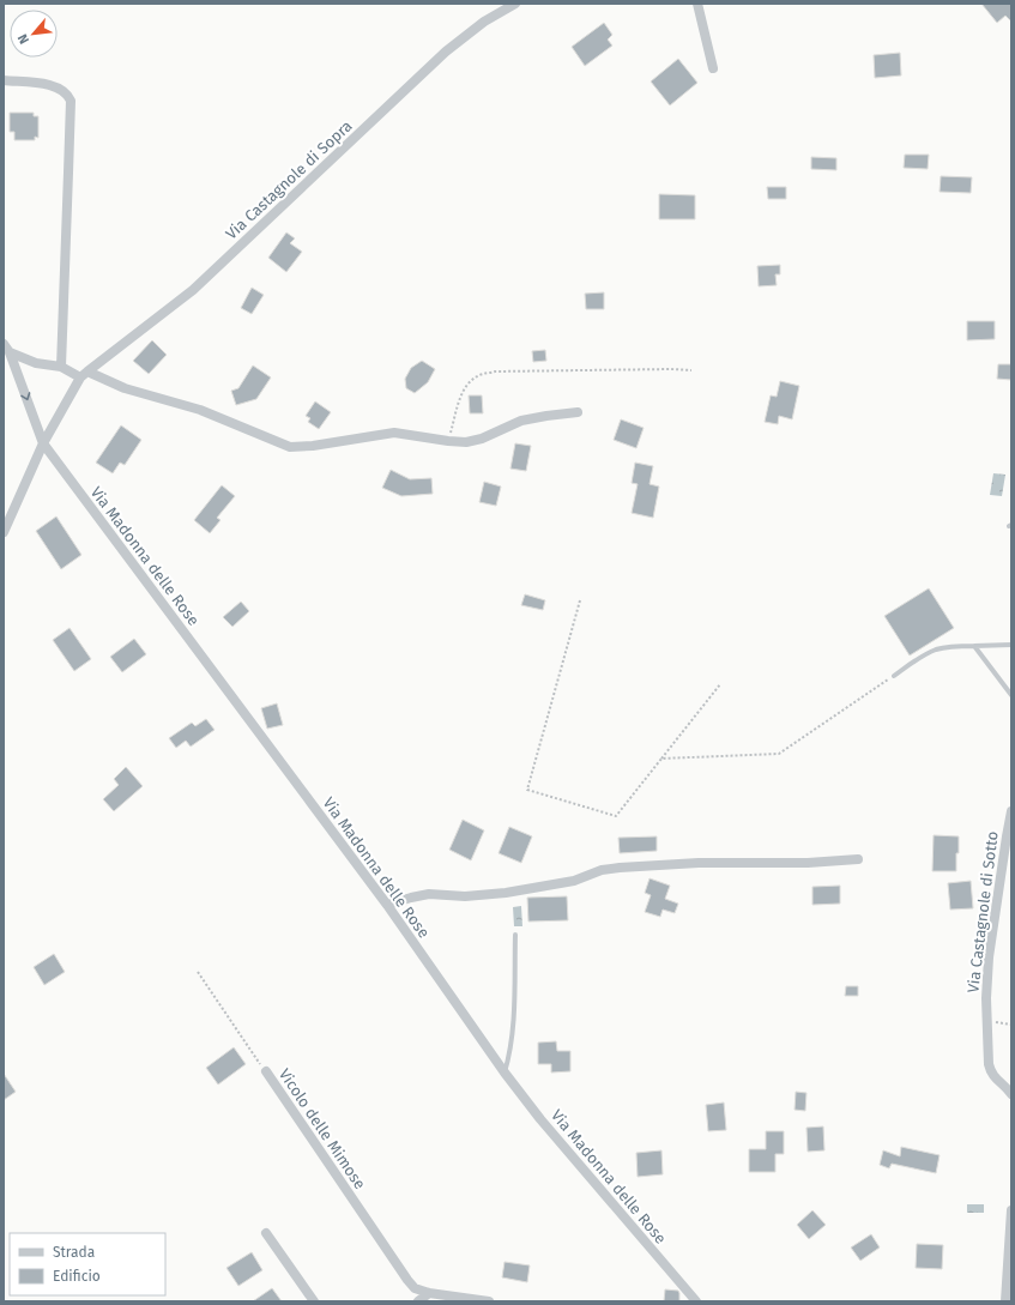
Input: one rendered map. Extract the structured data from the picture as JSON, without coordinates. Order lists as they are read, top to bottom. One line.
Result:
{"streets":{"street":["Via Castagnole di Sopra","Via Madonna delle Rose","Via Castagnole di Sotto","Vicolo delle Mimose"]},"legend":["Strada","Edificio"],"north":"bottom left"}
